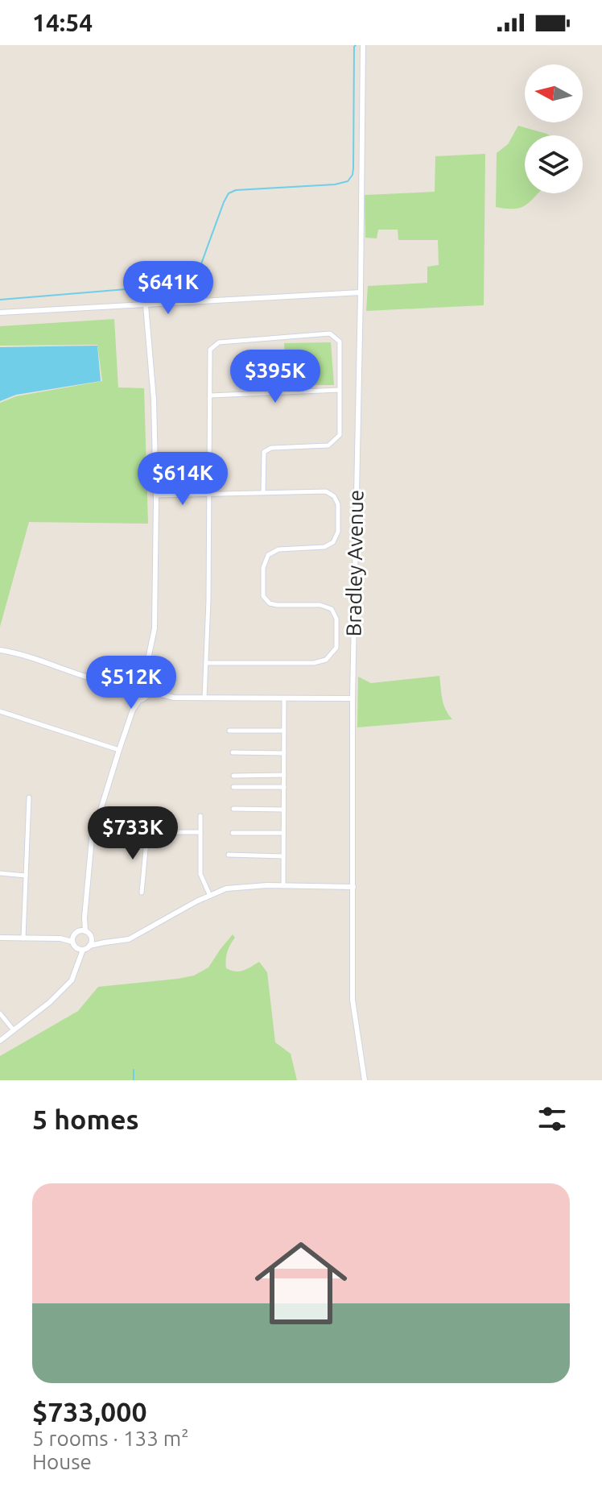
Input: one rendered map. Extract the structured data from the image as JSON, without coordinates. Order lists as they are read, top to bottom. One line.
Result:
{"streets":{"street":["Bradley Avenue"]},"north":"left","page":{"status":"14:54","price":["$641K","$395K","$614K","$512K","$733K"],"heading":"5 homes","list":[{"name":"$733,000","note":"5 rooms · 133 m² · House"}]}}
